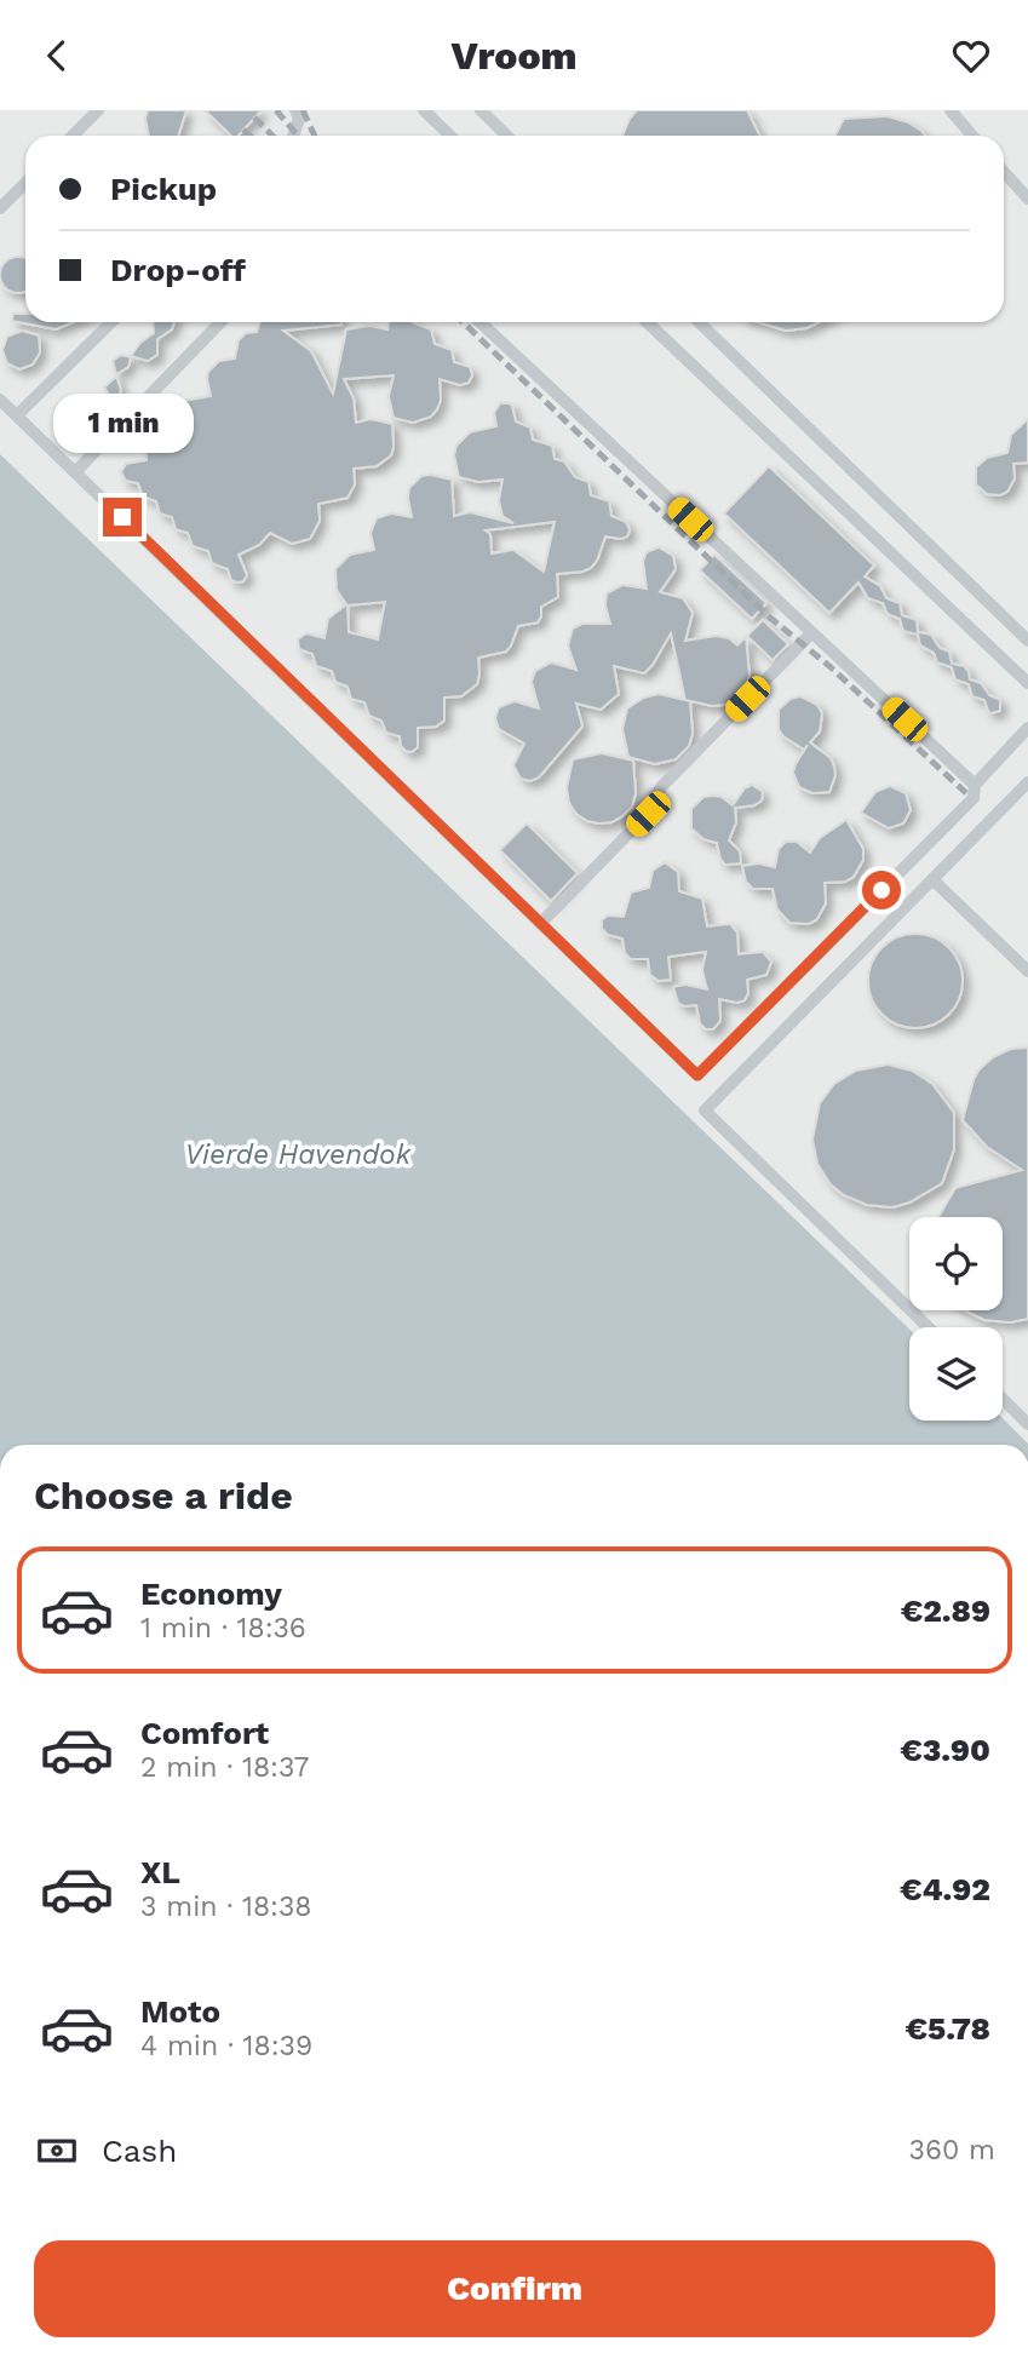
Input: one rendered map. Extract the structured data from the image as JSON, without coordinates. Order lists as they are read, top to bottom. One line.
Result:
{"water":["Vierde Havendok"],"page":{"header":"Vroom","banner":["Pickup","Drop-off"],"bubble":"1 min","heading":"Choose a ride","list":[{"name":"Economy","note":"1 min · 18:36","value":"€2.89"},{"name":"Comfort","note":"2 min · 18:37","value":"€3.90"},{"name":"XL","note":"3 min · 18:38","value":"€4.92"},{"name":"Moto","note":"4 min · 18:39","value":"€5.78"}],"pay":["Cash","360 m"],"buttons":"Confirm"}}
